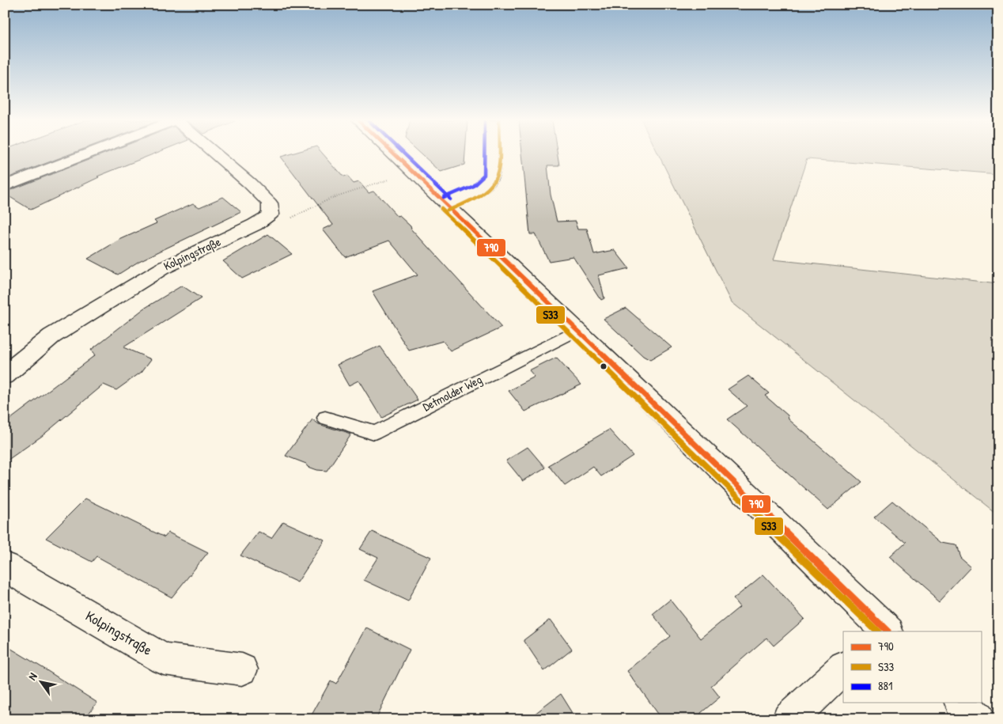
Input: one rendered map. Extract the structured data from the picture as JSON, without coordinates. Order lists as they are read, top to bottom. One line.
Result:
{"streets":{"street":["Kolpingstraße"],"lane":["Detmolder Weg"]},"lines":["transit line 790","transit line S33","transit line 881"],"legend":["790","S33","881"],"north":"top left"}
